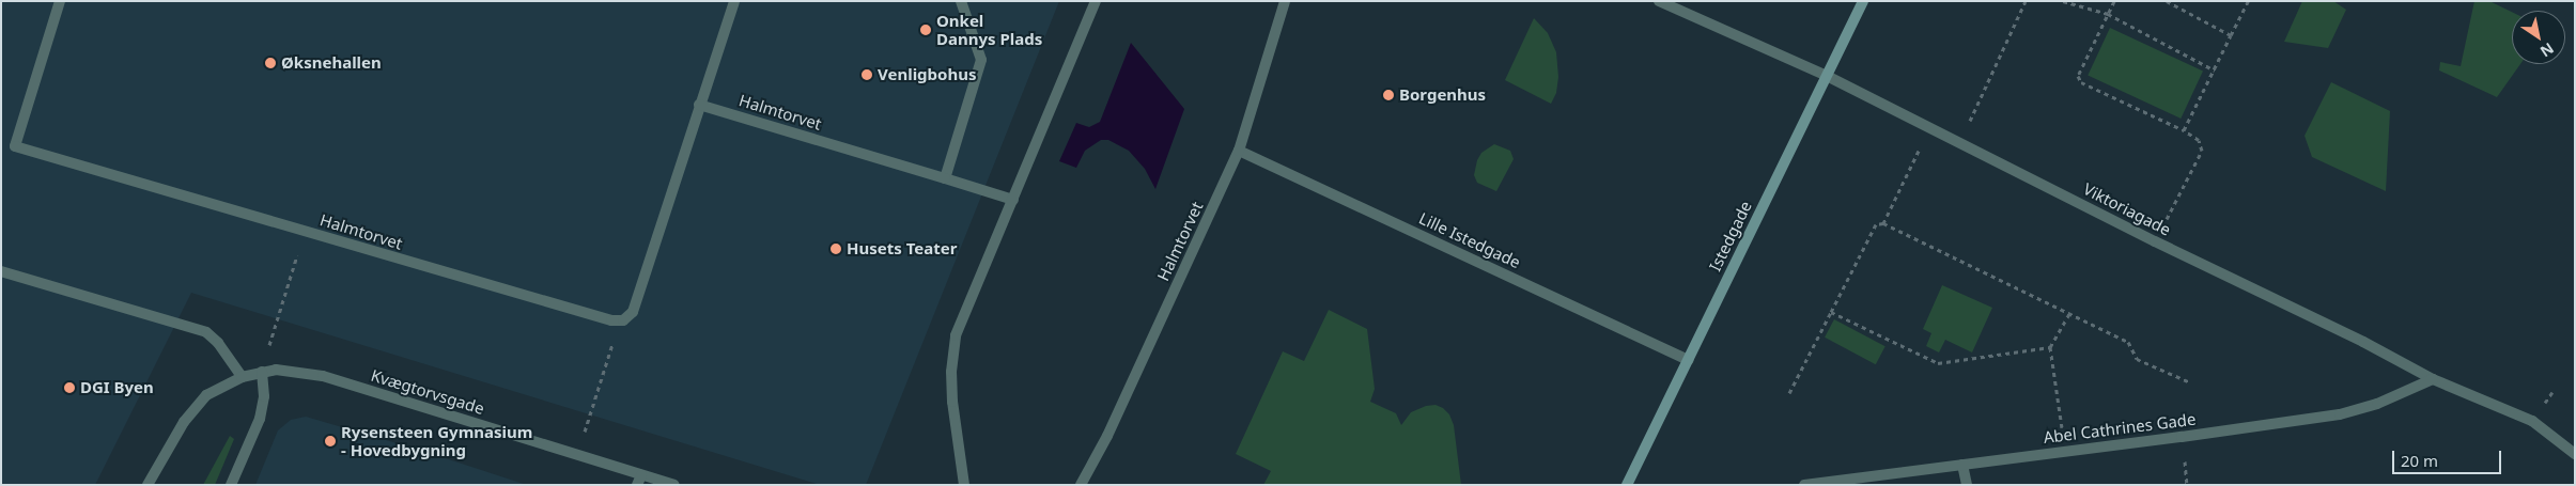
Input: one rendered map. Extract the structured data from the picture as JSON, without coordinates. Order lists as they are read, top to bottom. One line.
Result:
{"streets":{"street":["Halmtorvet","Viktoriagade","Istedgade","Lille Istedgade","Kvægtorvsgade","Abel Cathrines Gade"]},"crossings":[["Halmtorvet","Lille Istedgade"],["Viktoriagade","Istedgade"],["Viktoriagade","Abel Cathrines Gade"],["Istedgade","Lille Istedgade"]],"places":["Onkel Dannys Plads","Øksnehallen","Venligbohus","Borgenhus","Husets Teater","DGI Byen","Rysensteen Gymnasium - Hovedbygning"],"scale_bar":"20 m","north":"bottom right"}
